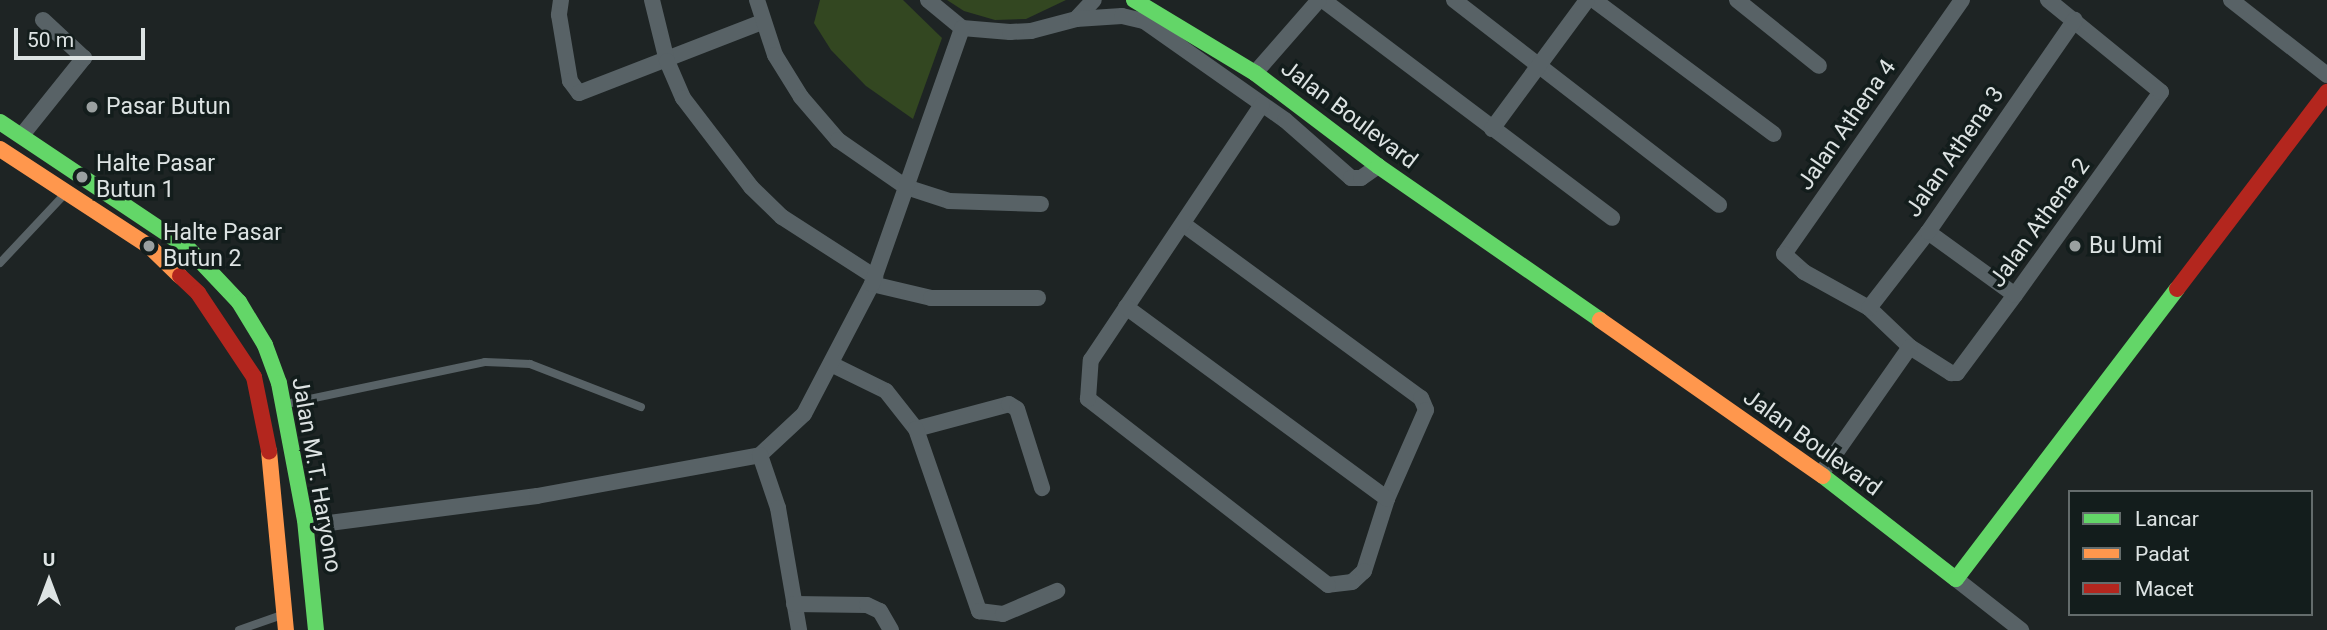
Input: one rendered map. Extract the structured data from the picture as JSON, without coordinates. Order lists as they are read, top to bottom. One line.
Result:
{"streets":{"main road":["Jalan Boulevard","Jalan M.T. Haryono"],"street":["Jalan Athena 4","Jalan Athena 3","Jalan Athena 2"]},"crossings":[["Jalan Athena 4","Jalan Athena 3"],["Jalan Athena 3","Jalan Athena 2"]],"places":["Pasar Butun","Halte Pasar Butun 1","Halte Pasar Butun 2","Bu Umi"],"legend":["Lancar","Padat","Macet"],"scale_bar":"50 m","north":"top"}
